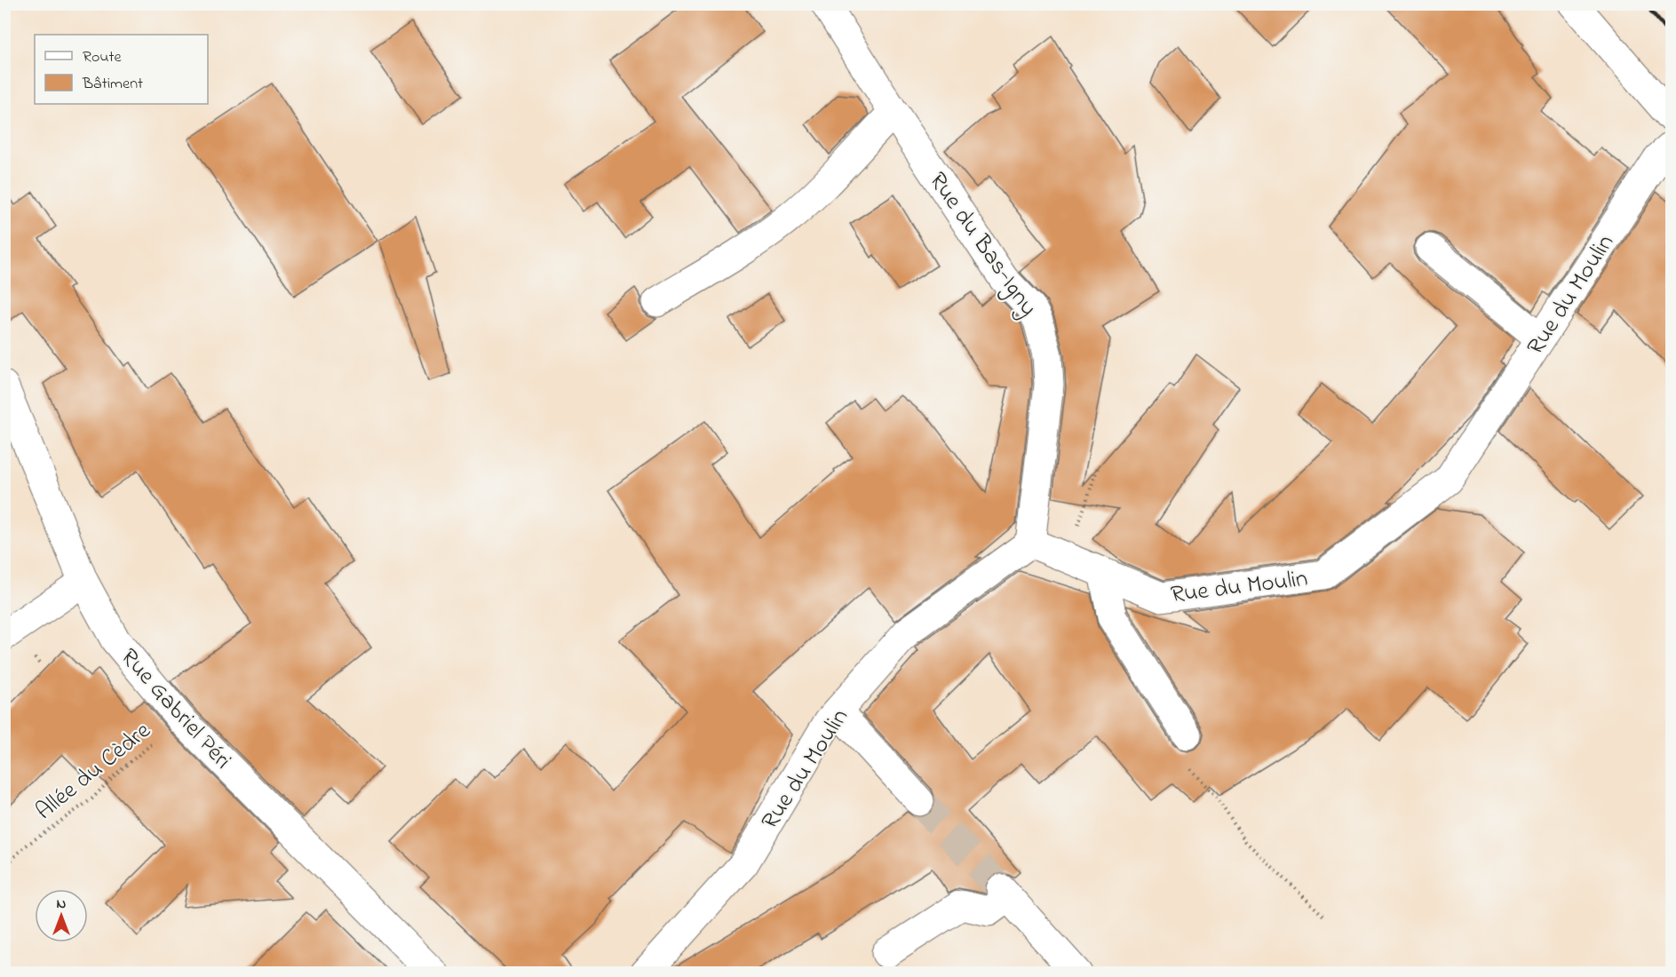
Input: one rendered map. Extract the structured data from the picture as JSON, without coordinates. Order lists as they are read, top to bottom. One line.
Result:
{"streets":{"street":["Rue du Bas-Igny","Rue du Moulin","Rue Gabriel Péri"],"path":["Allée du Cèdre"]},"crossings":[["Rue du Bas-Igny","Rue du Moulin"],["Rue Gabriel Péri","Allée du Cèdre"]],"legend":["Route","Bâtiment"],"north":"top"}
